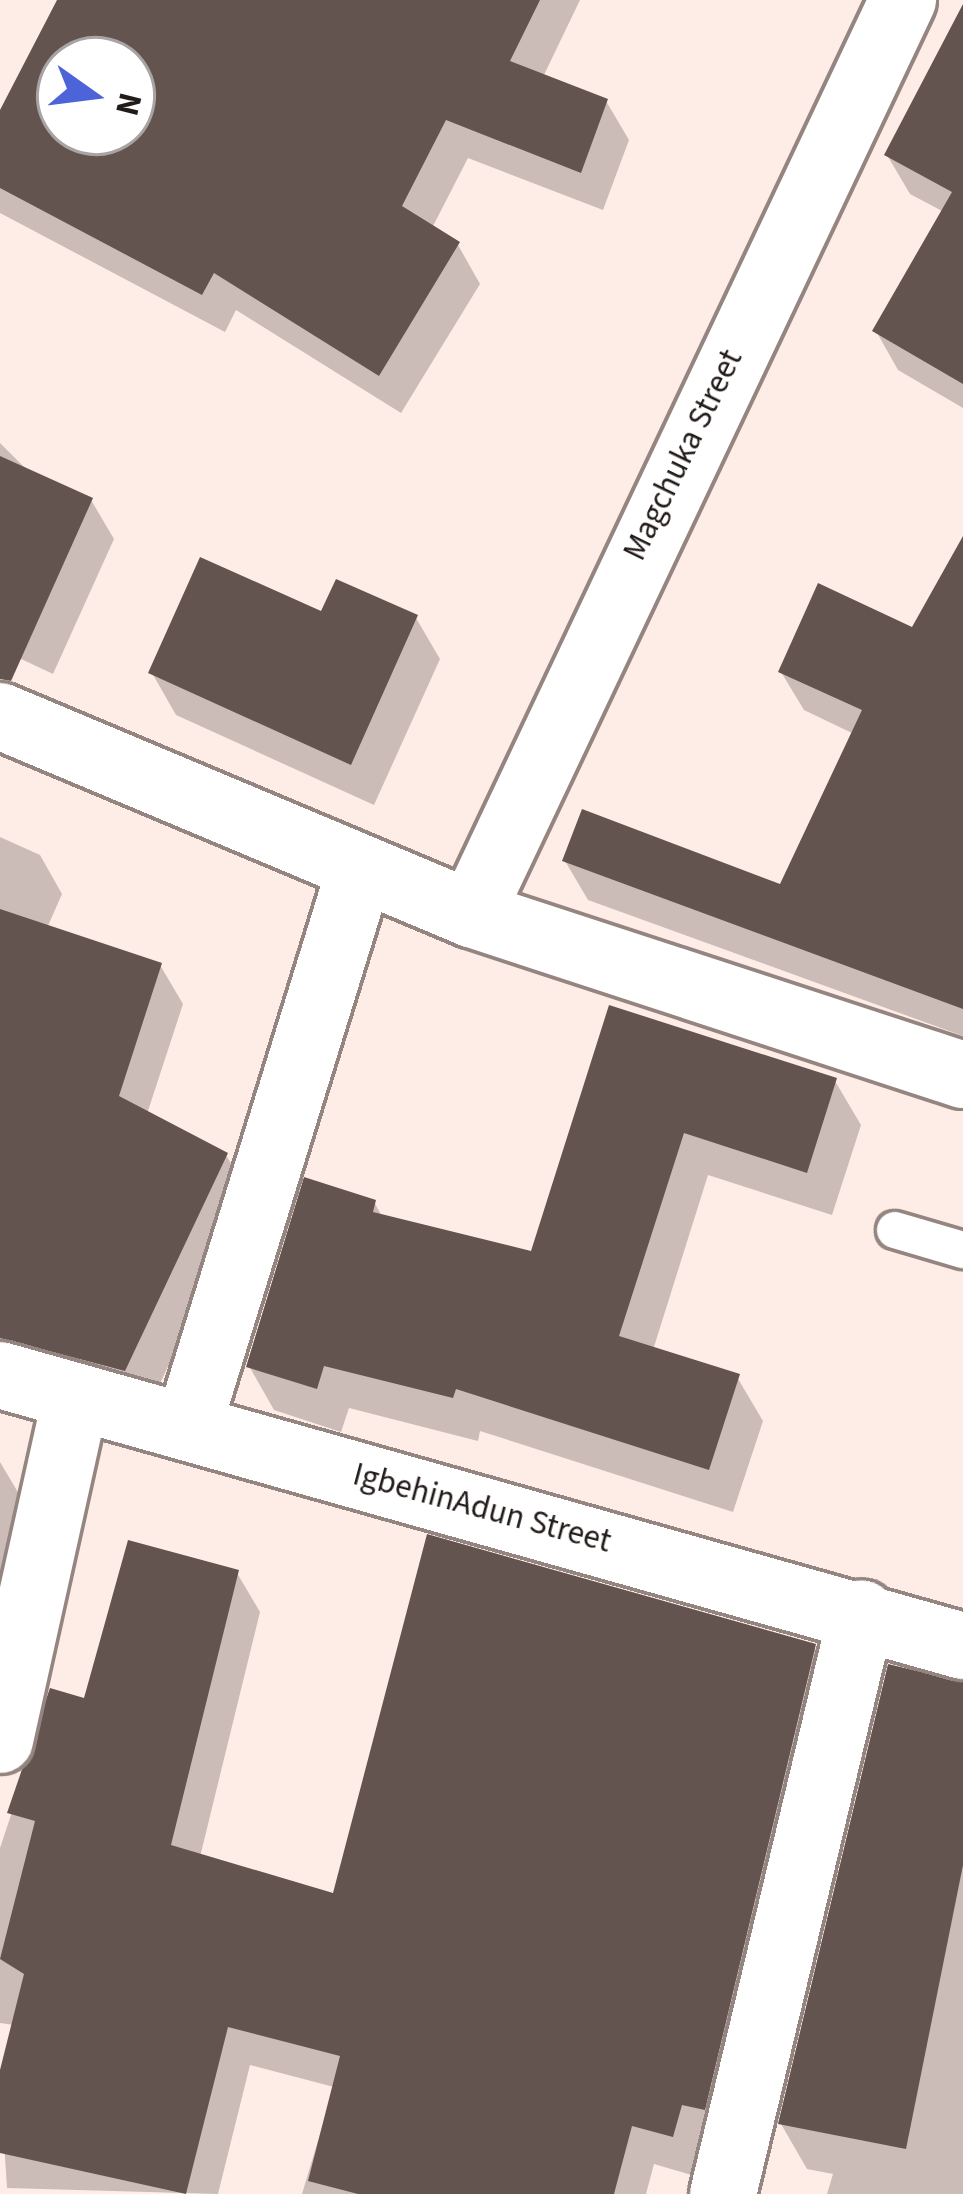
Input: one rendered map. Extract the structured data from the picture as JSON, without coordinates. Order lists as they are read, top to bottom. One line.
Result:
{"streets":{"street":["Magchuka Street","IgbehinAdun Street"]},"north":"right"}
